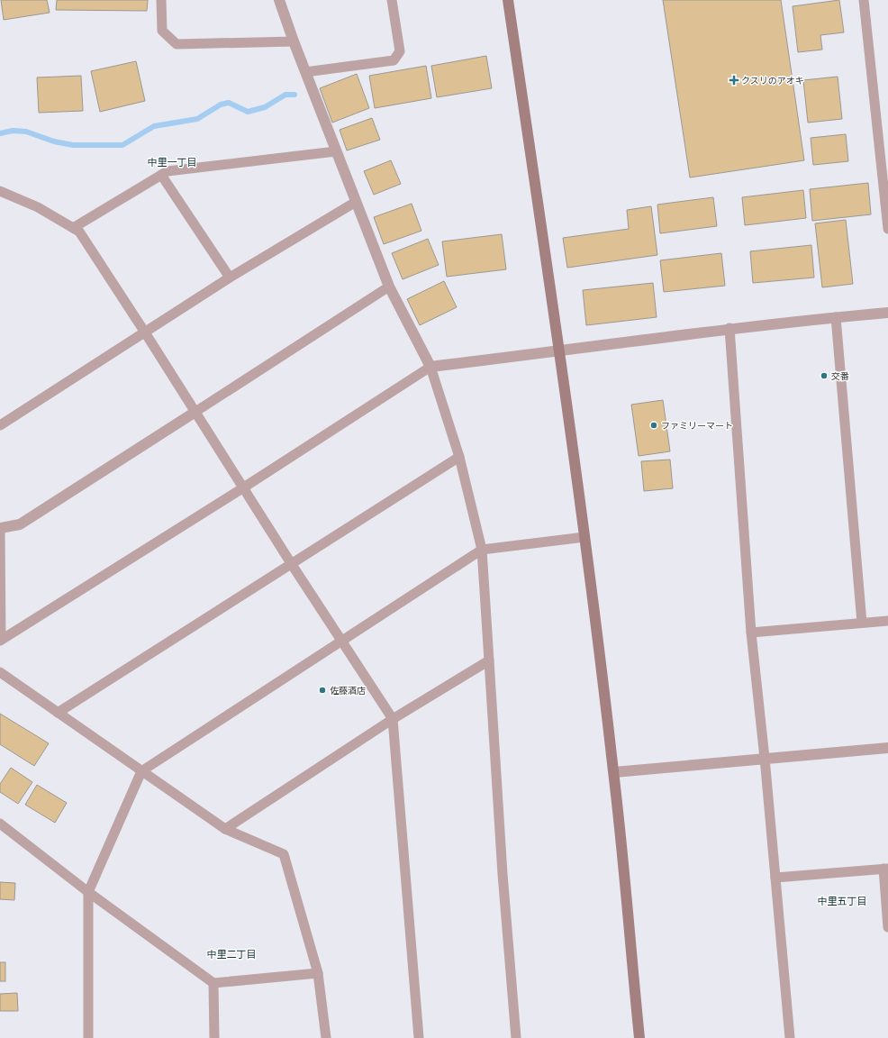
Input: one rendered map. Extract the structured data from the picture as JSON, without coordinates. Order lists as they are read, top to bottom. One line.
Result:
{"districts":["中里一丁目","中里五丁目","中里二丁目"],"places":{"health":["クスリのアオキ"],"other":["交番","ファミリーマート","佐藤酒店"]}}
